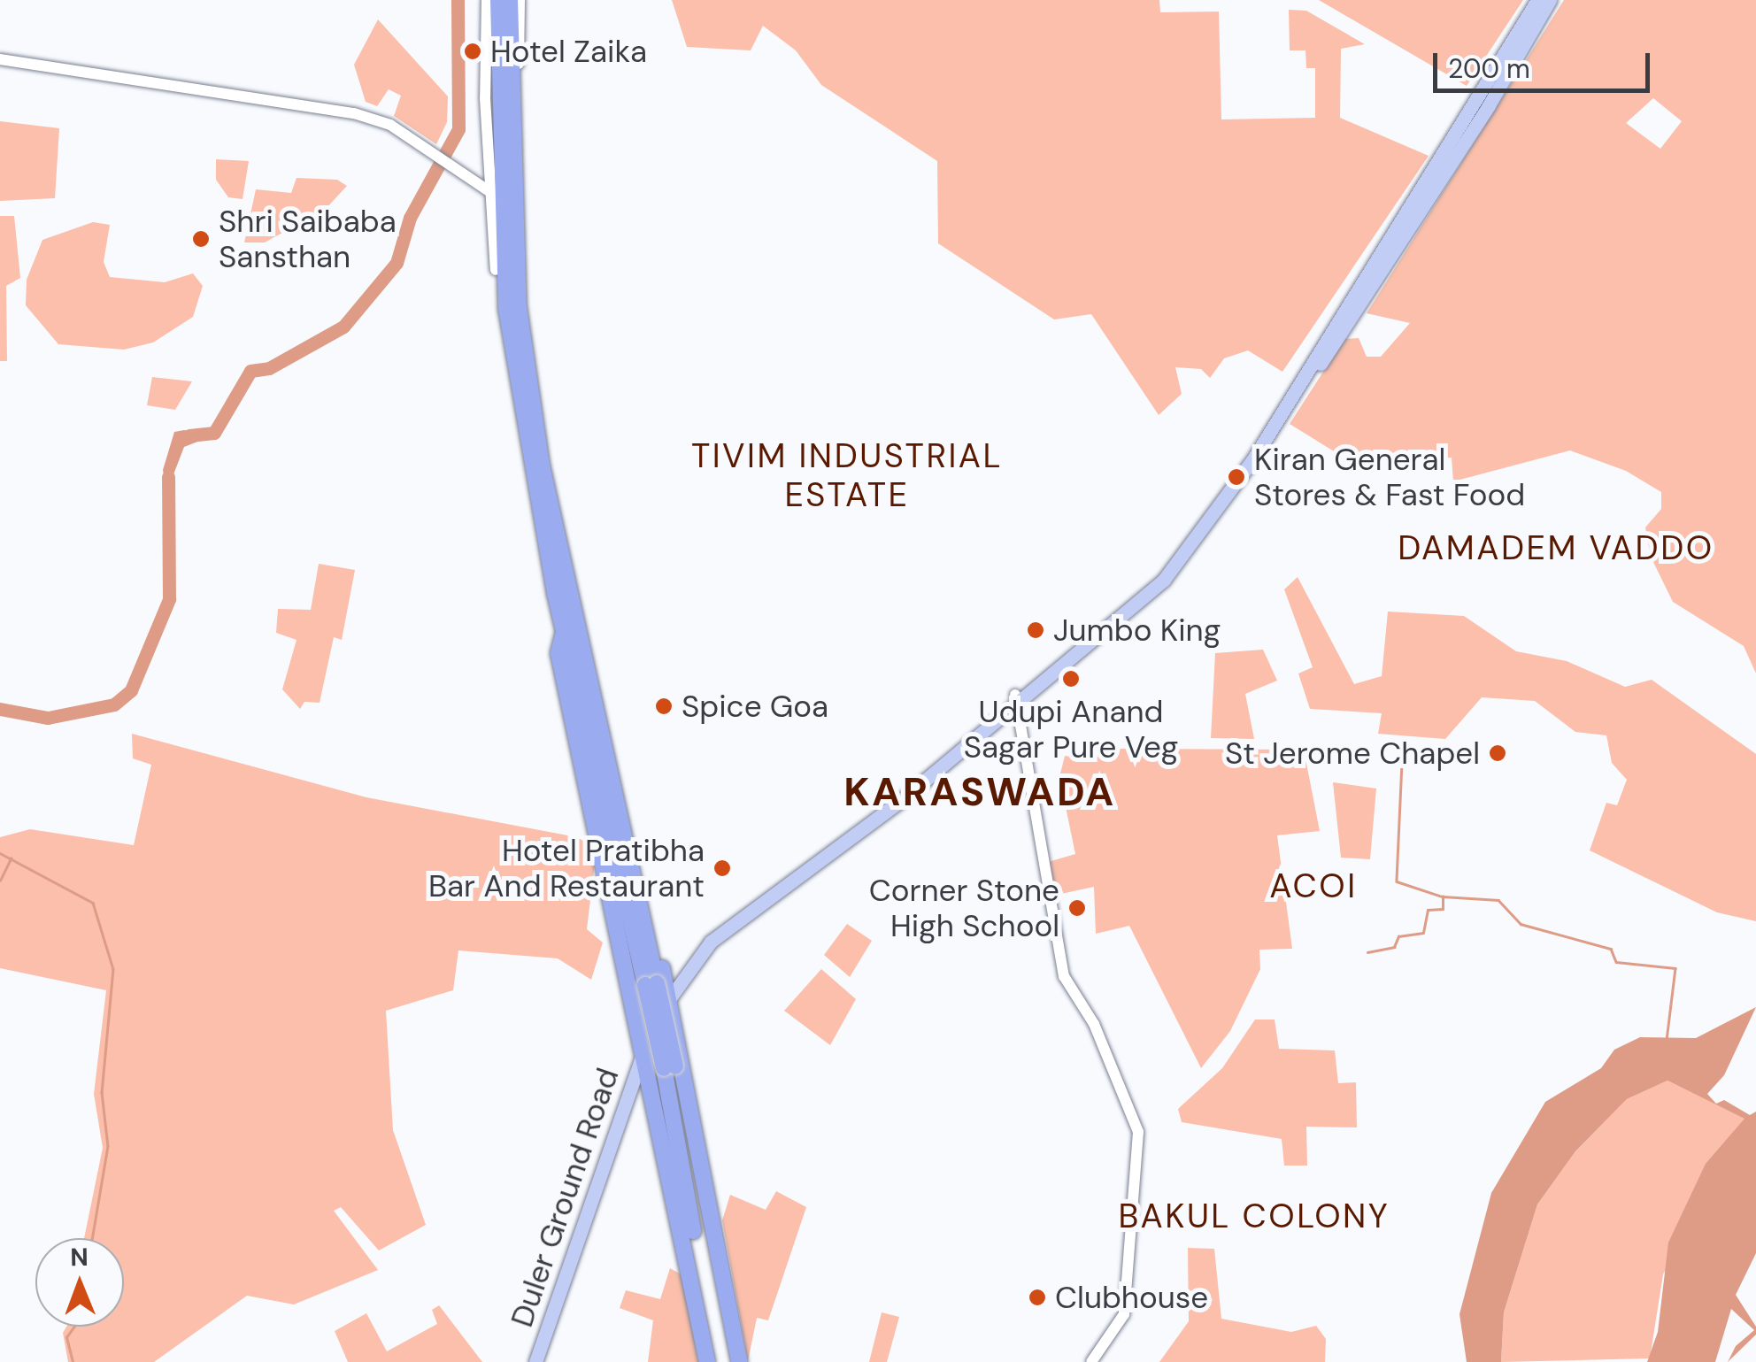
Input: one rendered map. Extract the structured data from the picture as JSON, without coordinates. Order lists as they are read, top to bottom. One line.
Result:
{"streets":{"main road":["Duler Ground Road"]},"districts":["TIVIM INDUSTRIAL ESTATE","DAMADEM VADDO","KARASWADA","ACOI","BAKUL COLONY"],"places":["Hotel Zaika","Shri Saibaba Sansthan","Kiran General Stores & Fast Food","Jumbo King","Udupi Anand Sagar Pure Veg","Spice Goa","St Jerome Chapel","Hotel Pratibha Bar And Restaurant","Corner Stone High School","Clubhouse"],"scale_bar":"200 m","north":"top"}
